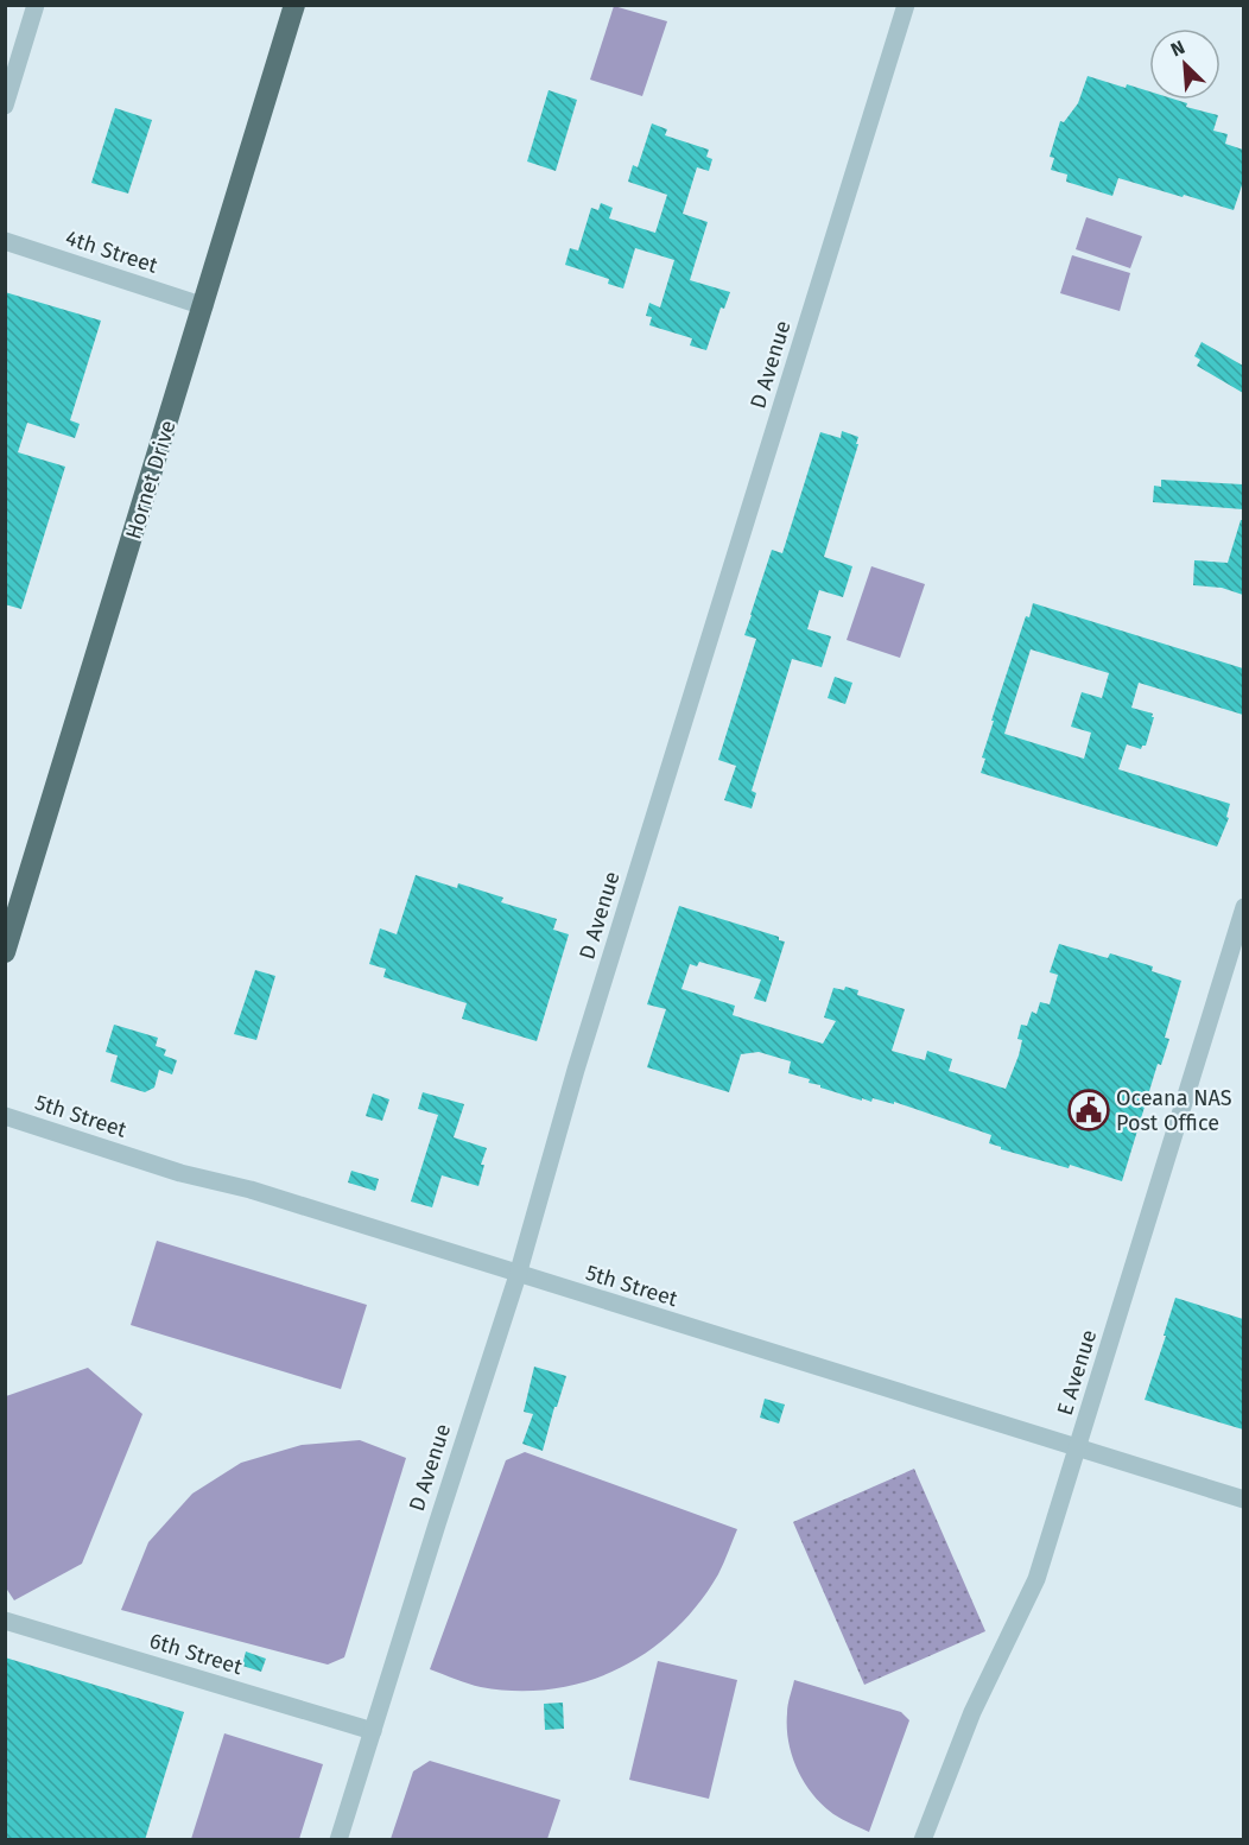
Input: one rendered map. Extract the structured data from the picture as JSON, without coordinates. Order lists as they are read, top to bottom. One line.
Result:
{"streets":{"main road":["Hornet Drive"],"street":["4th Street","D Avenue","5th Street","E Avenue","6th Street"]},"crossings":[["4th Street","Hornet Drive"],["D Avenue","5th Street"],["D Avenue","6th Street"],["5th Street","E Avenue"]],"places":{"public building":["Oceana NAS Post Office"]},"north":"top left"}
